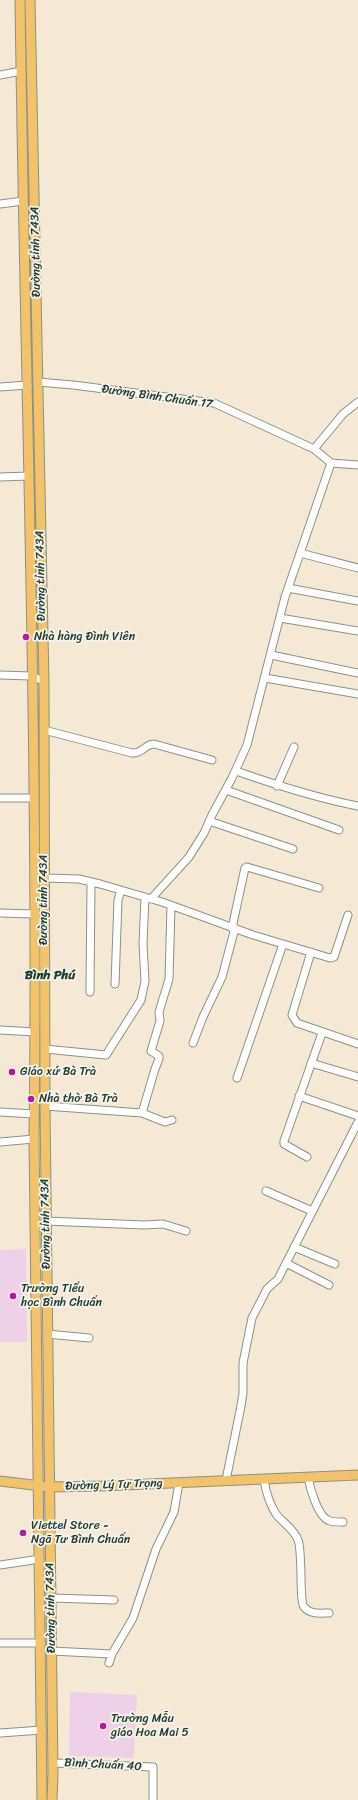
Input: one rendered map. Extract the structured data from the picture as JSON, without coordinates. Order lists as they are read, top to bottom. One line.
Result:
{"streets":{"main road":["Đường tỉnh 743A","Đường Lý Tự Trọng"],"street":["Đường Bình Chuẩn 17","Bình Chuẩn 40"]},"crossings":[["Đường tỉnh 743A","Đường Bình Chuẩn 17"],["Đường tỉnh 743A","Đường Lý Tự Trọng"],["Đường tỉnh 743A","Bình Chuẩn 40"]],"districts":["Bình Phú"],"places":["Nhà hàng Đình Viên","Giáo xứ Bà Trà","Nhà thờ Bà Trà","Trường Tiểu học Bình Chuẩn","Viettel Store - Ngã Tư Bình Chuẩn","Trường Mẫu giáo Hoa Mai 5"]}
